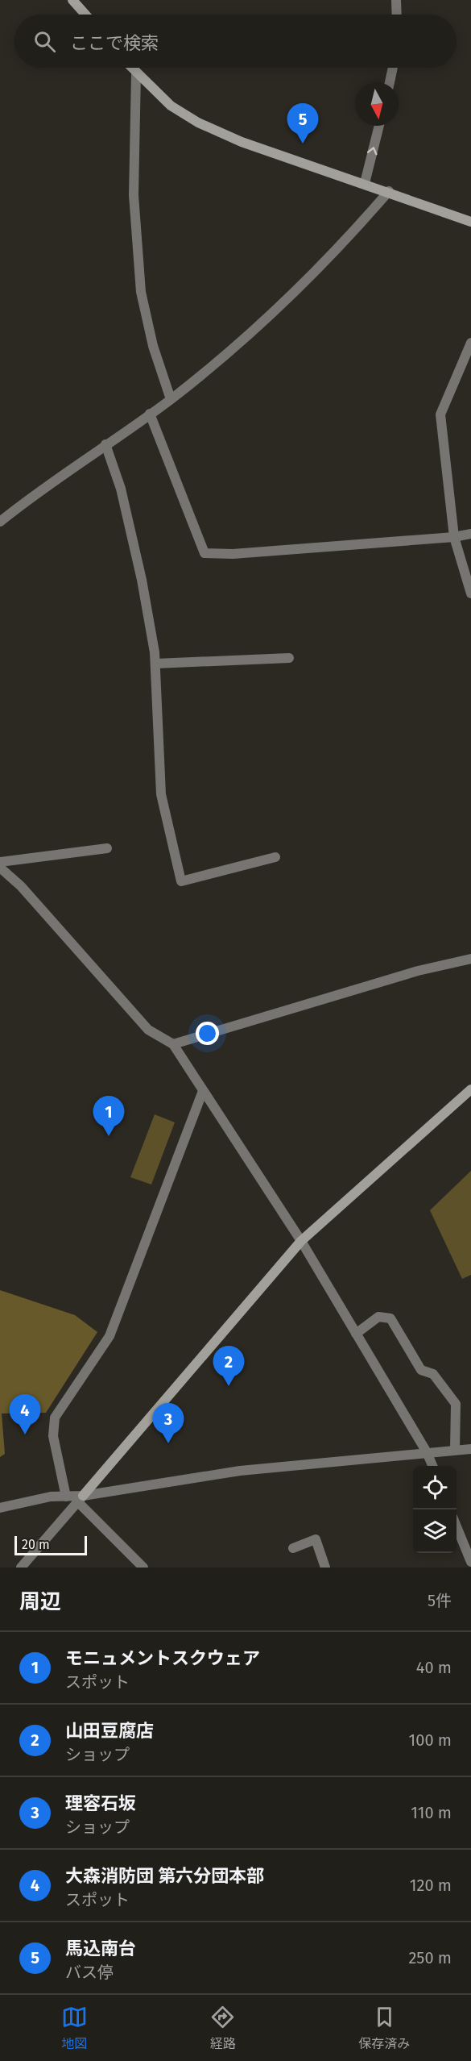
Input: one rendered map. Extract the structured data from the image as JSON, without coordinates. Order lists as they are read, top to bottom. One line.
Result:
{"scale_bar":"20 m","north":"bottom","page":{"search":"ここで検索","pins":["5","1","2","4","3"],"scale":"20 m","heading":["周辺","5件"],"list":[{"mark":"1","name":"モニュメントスクウェア","note":"スポット","value":"40 m"},{"mark":"2","name":"山田豆腐店","note":"ショップ","value":"100 m"},{"mark":"3","name":"理容石坂","note":"ショップ","value":"110 m"},{"mark":"4","name":"大森消防団 第六分団本部","note":"スポット","value":"120 m"},{"mark":"5","name":"馬込南台","note":"バス停","value":"250 m"}],"nav":["地図","経路","保存済み"]}}
